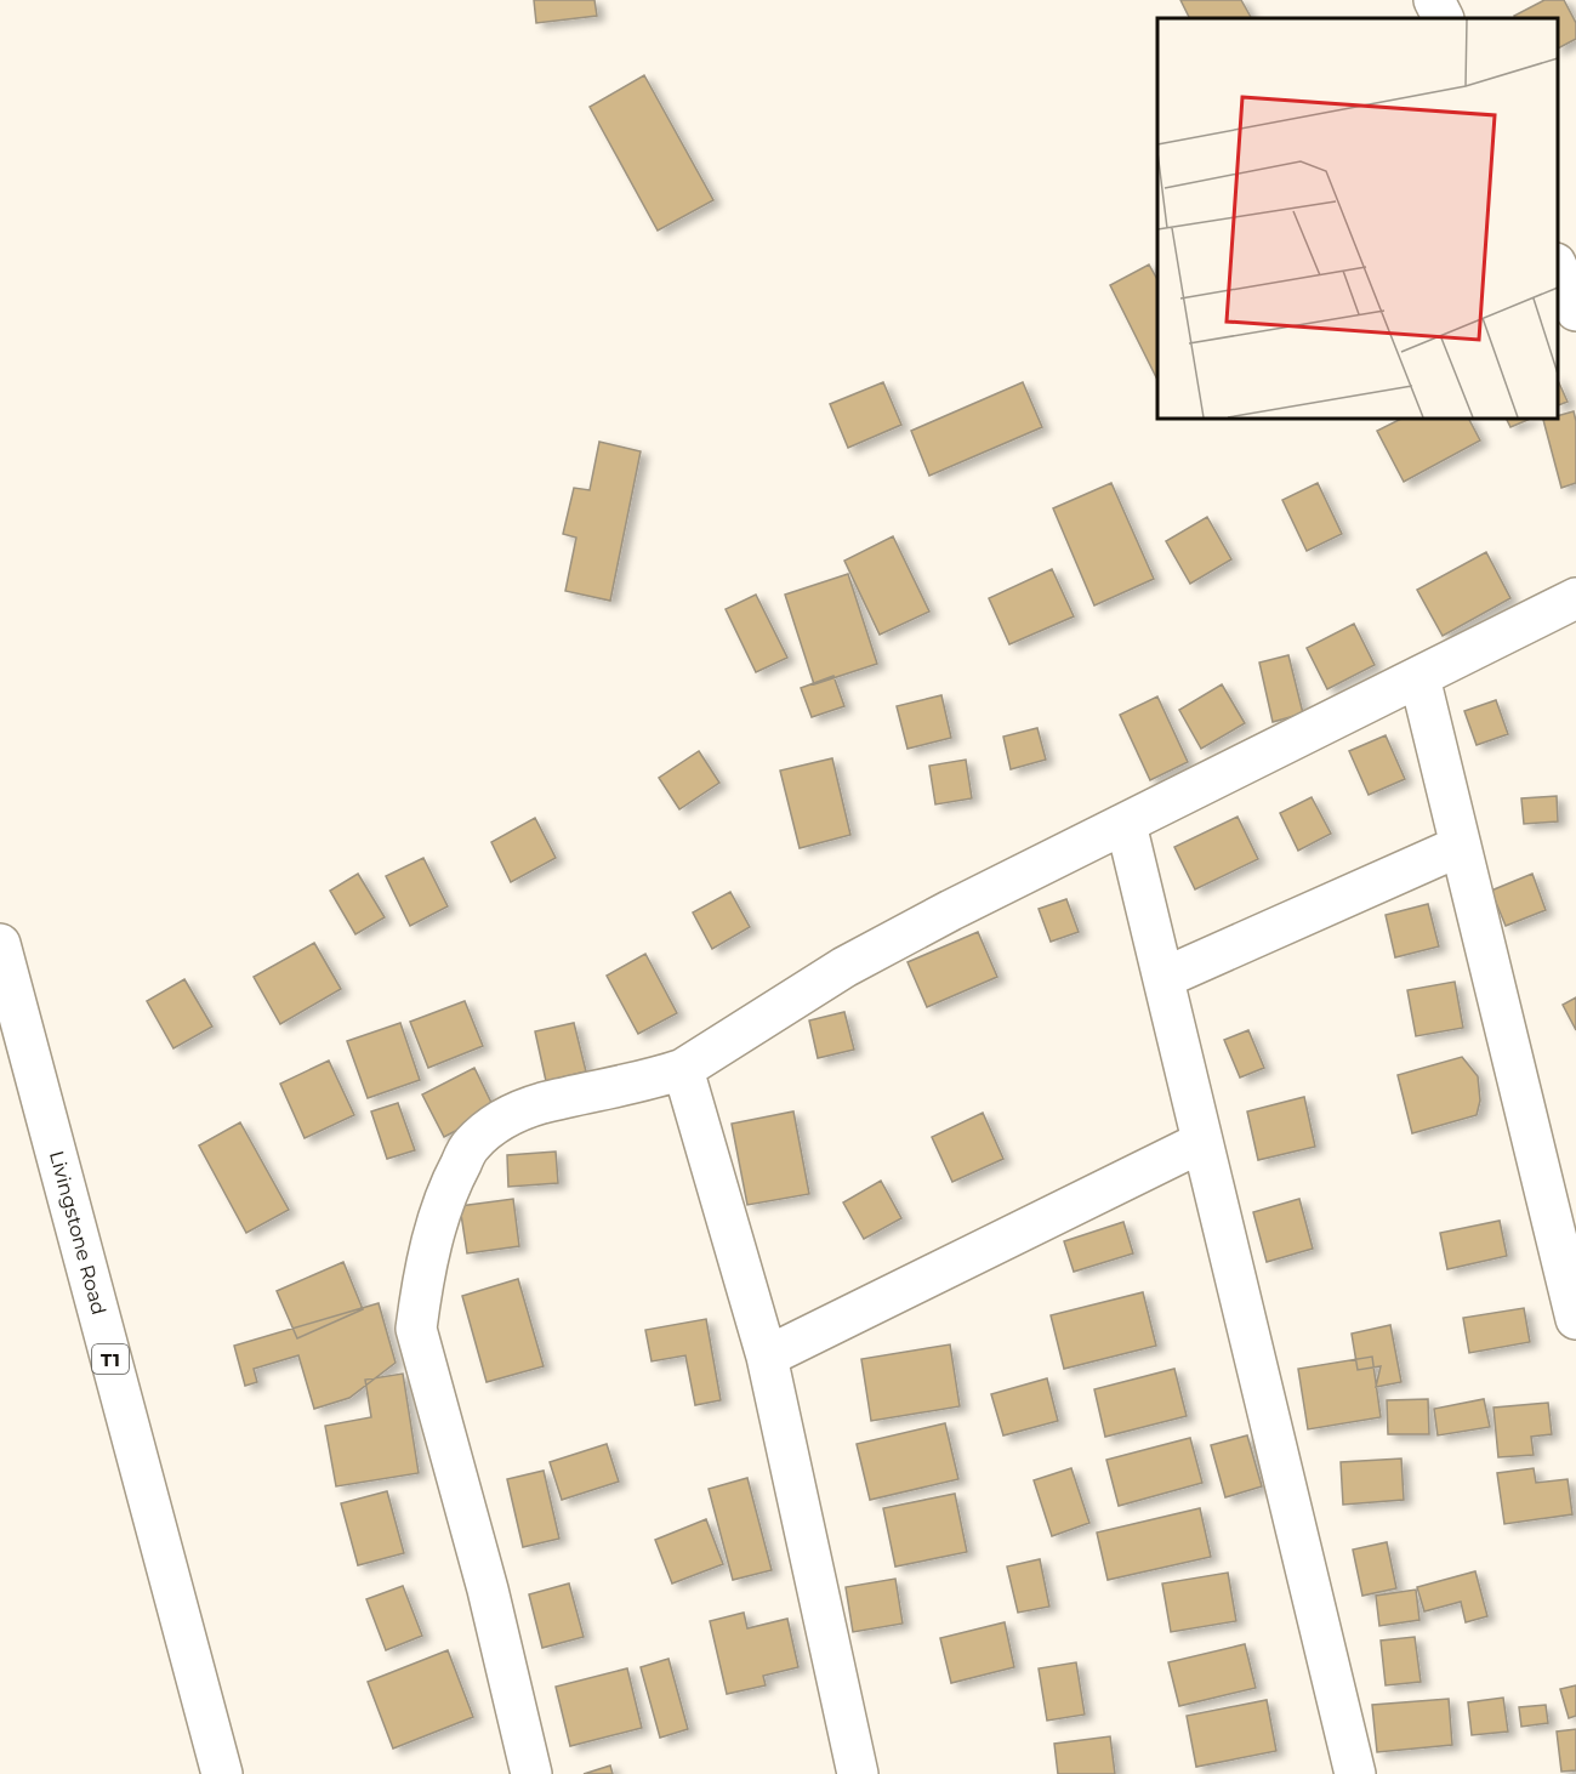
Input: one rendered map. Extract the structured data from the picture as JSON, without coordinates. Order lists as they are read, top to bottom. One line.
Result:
{"streets":{"main road":["Livingstone Road","T1"]}}
